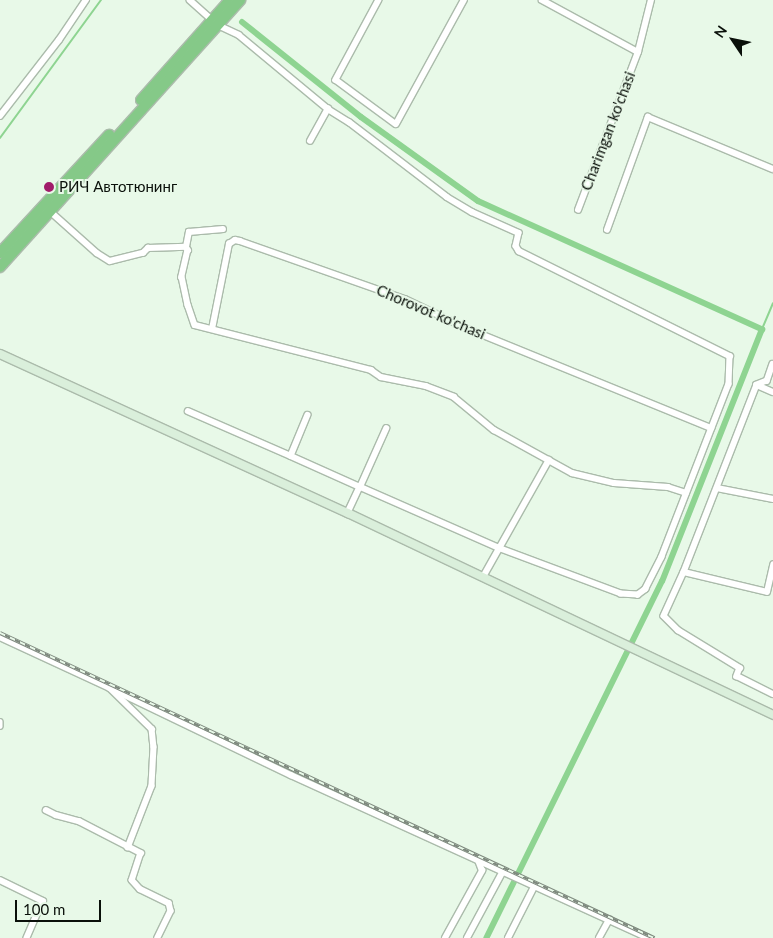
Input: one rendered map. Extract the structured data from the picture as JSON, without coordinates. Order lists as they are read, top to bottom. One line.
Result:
{"streets":{"street":["Charimgan ko'chasi","Chorovot ko'chasi"]},"places":["РИЧ Автотюнинг"],"scale_bar":"100 m","north":"top left"}
